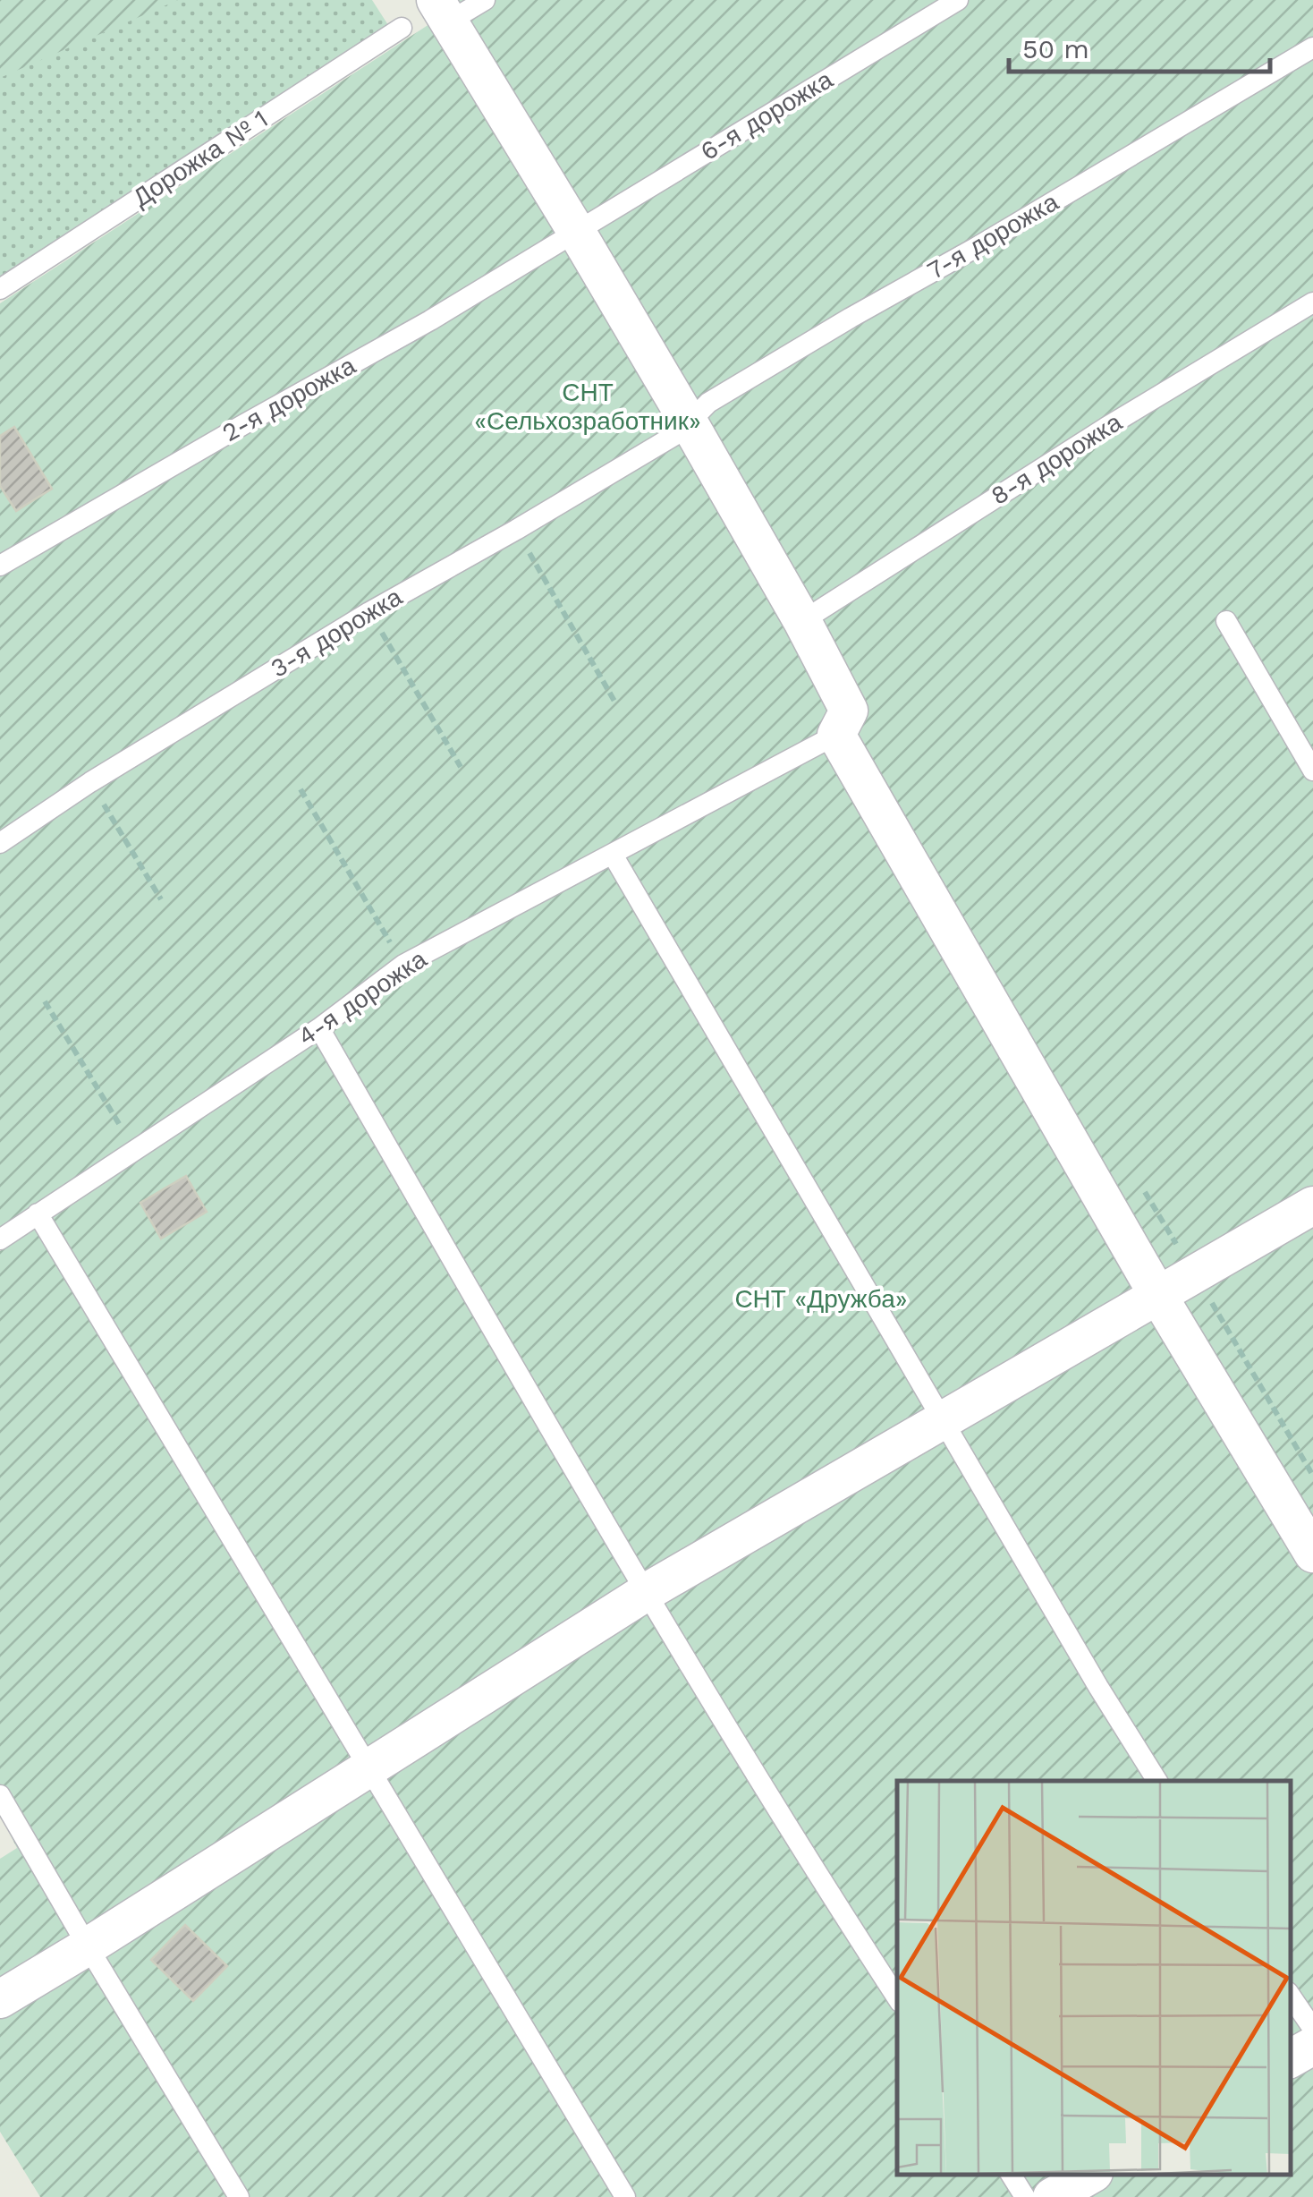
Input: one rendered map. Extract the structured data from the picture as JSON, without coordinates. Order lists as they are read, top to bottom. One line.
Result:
{"streets":{"lane":["6-я дорожка","Дорожка № 1","7-я дорожка","2-я дорожка","8-я дорожка","3-я дорожка","4-я дорожка"]},"crossings":[["6-я дорожка","2-я дорожка"],["7-я дорожка","3-я дорожка"]],"parks":["СНТ «Сельхозработник»","СНТ «Дружба»"],"scale_bar":"50 m"}
